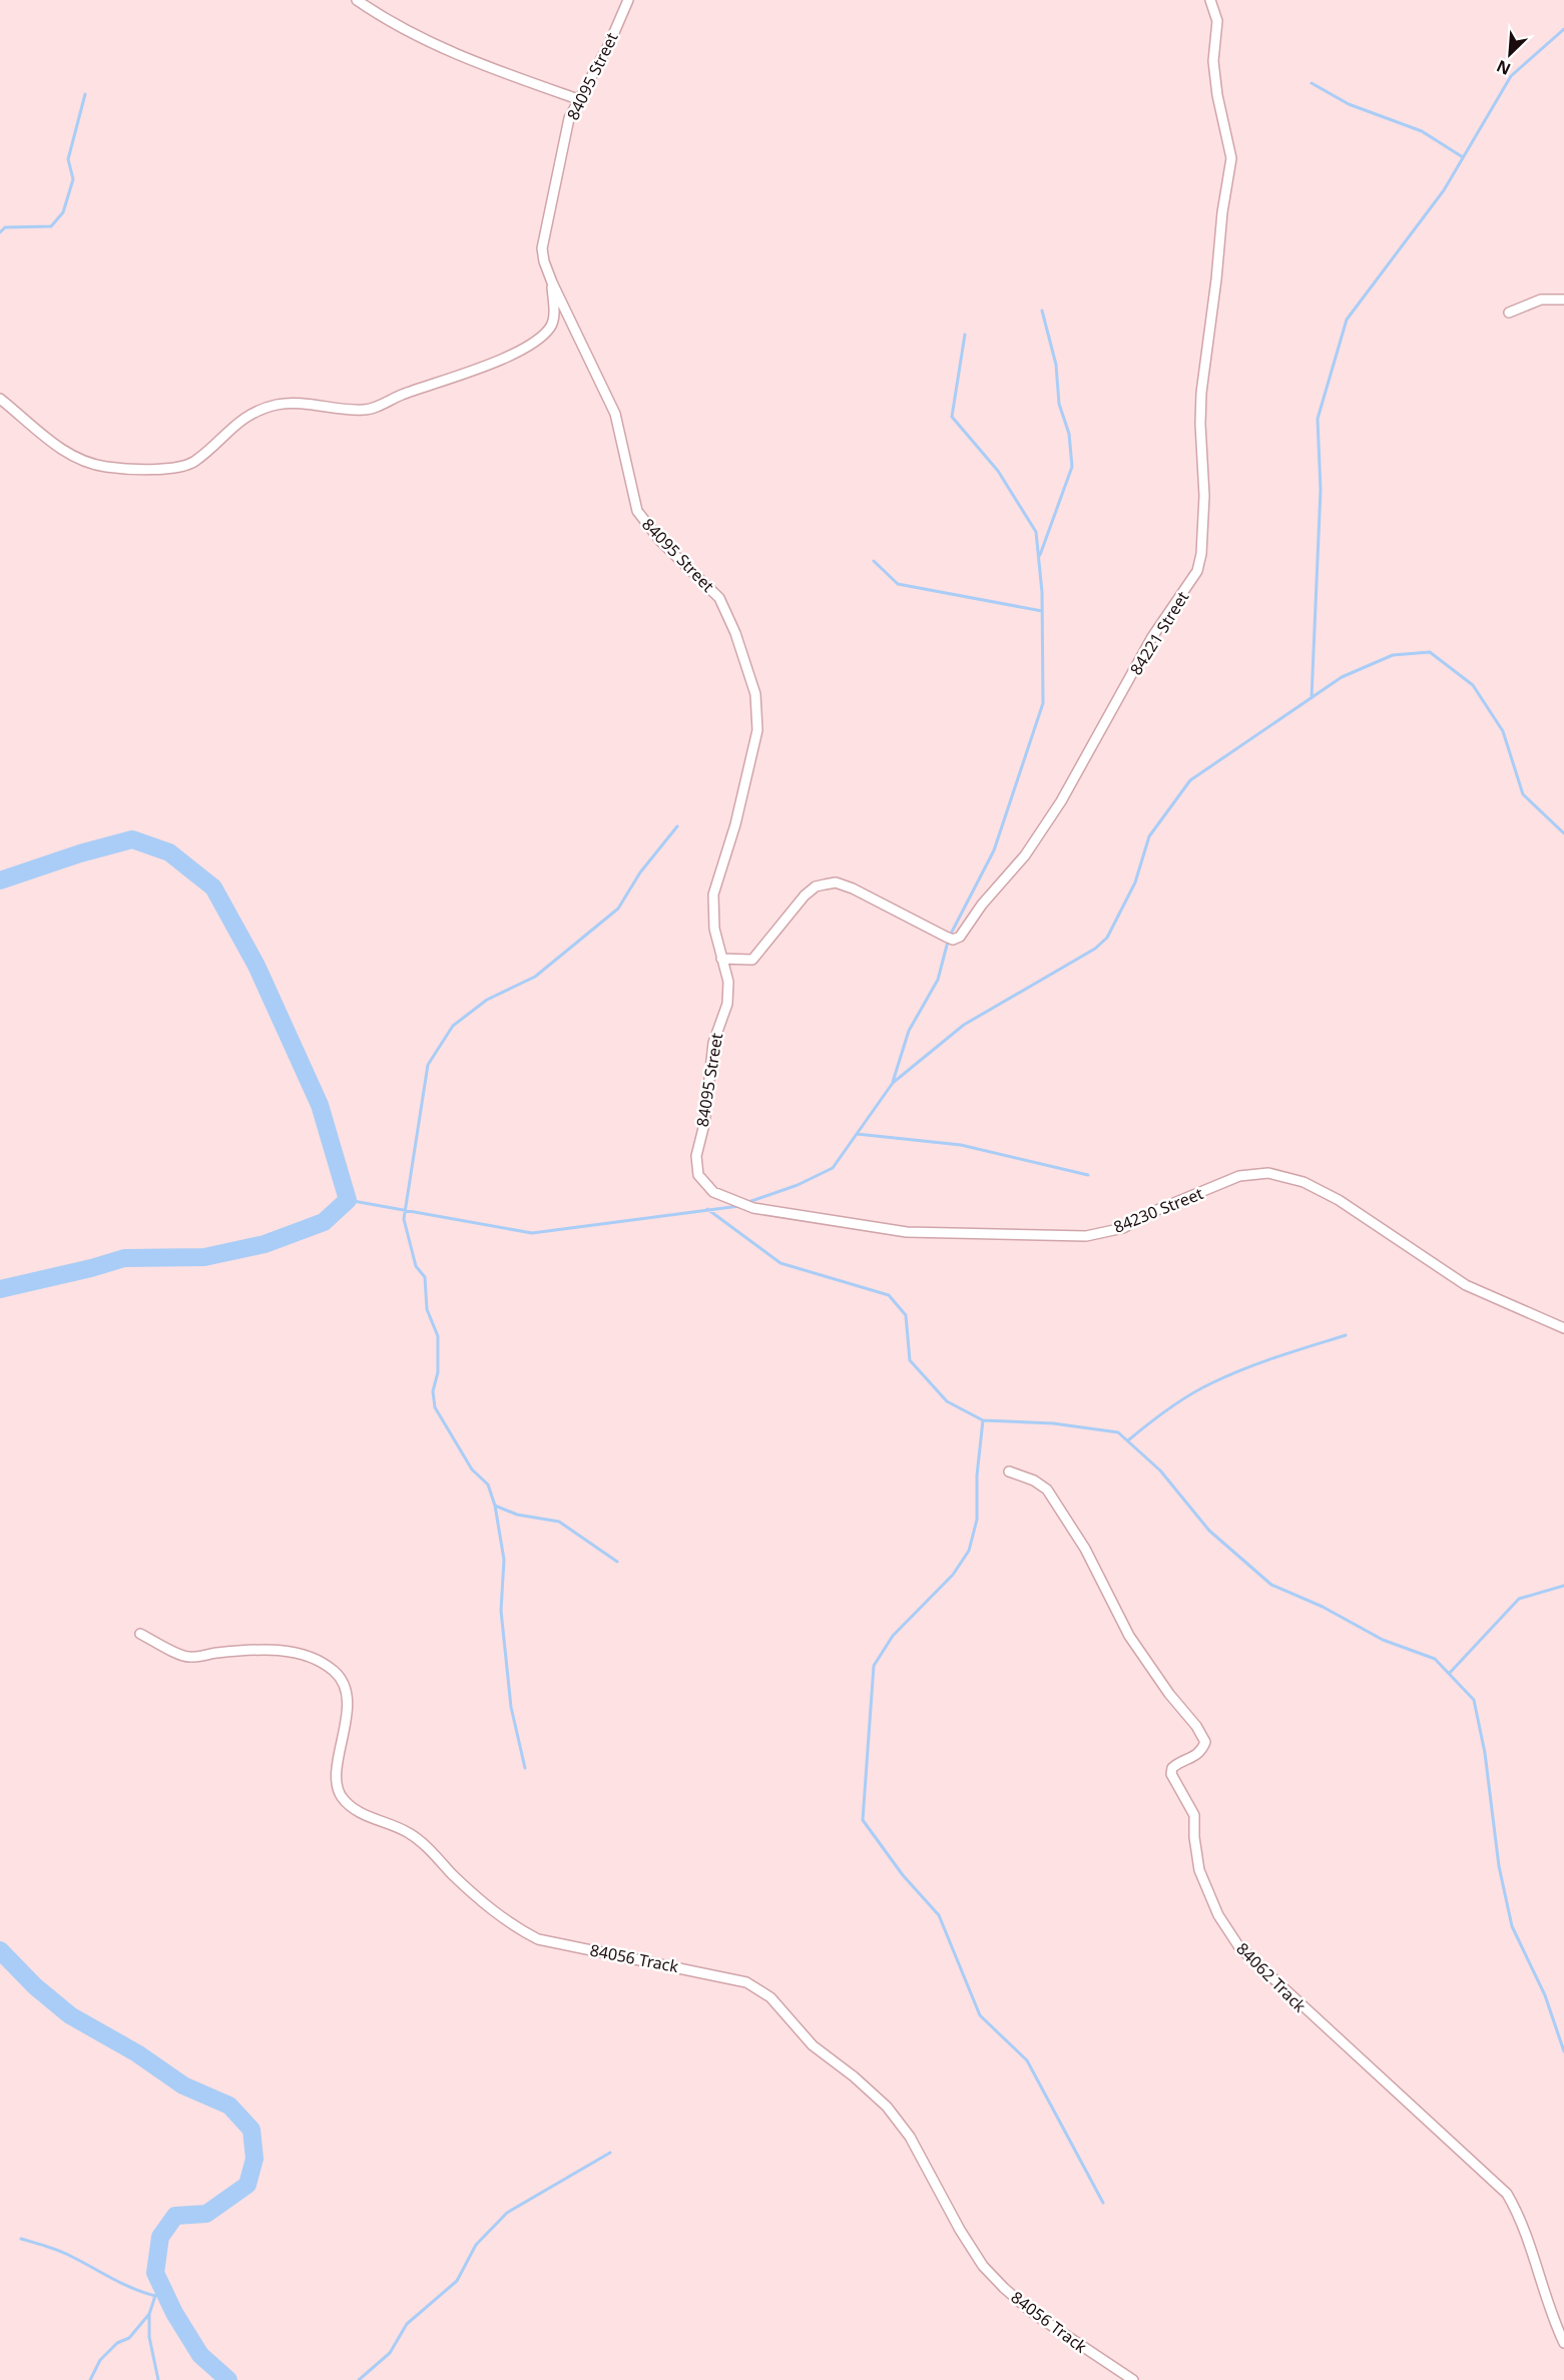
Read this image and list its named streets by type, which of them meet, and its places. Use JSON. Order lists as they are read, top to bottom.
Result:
{
  "streets": {
    "street": [
      "84095 Street",
      "84221 Street",
      "84230 Street",
      "84056 Track",
      "84062 Track"
    ]
  },
  "crossings": [
    ["84095 Street", "84221 Street"],
    ["84095 Street", "84230 Street"]
  ],
  "north": "bottom left"
}
